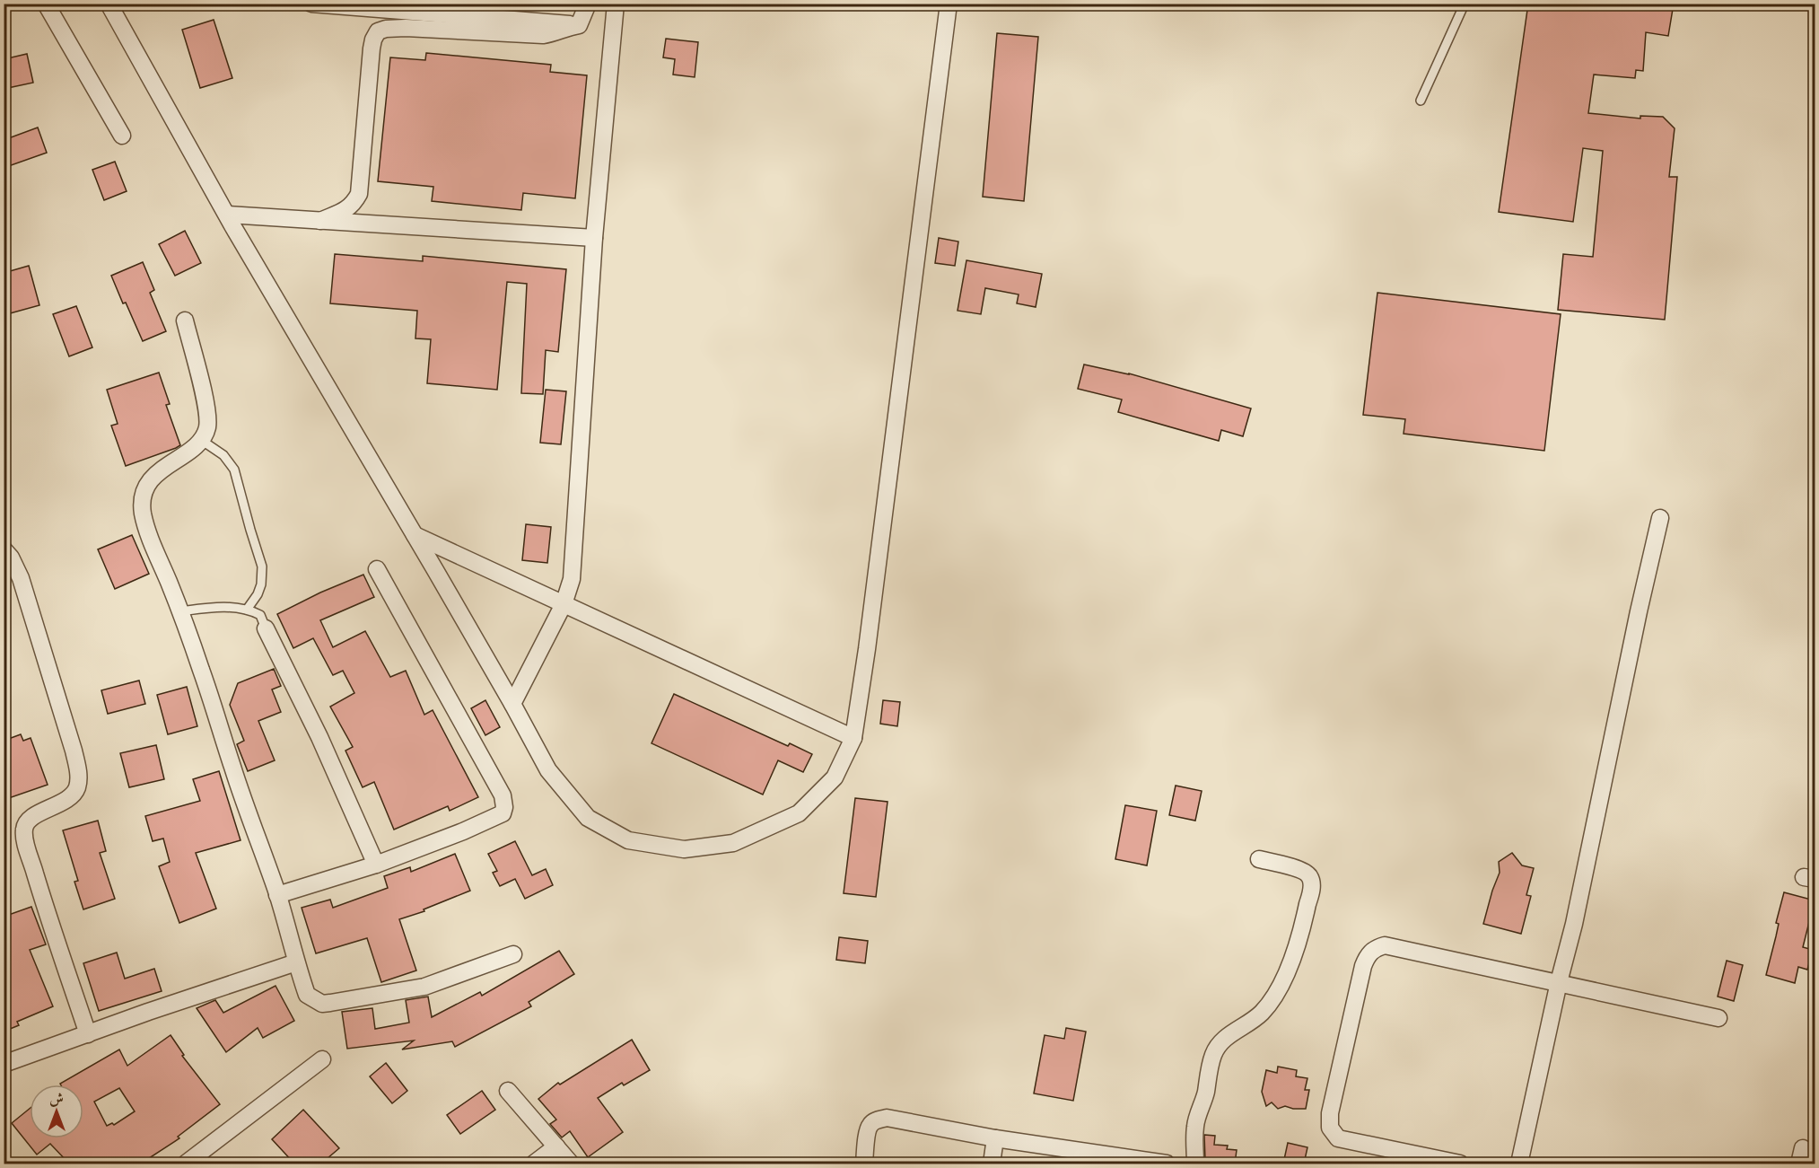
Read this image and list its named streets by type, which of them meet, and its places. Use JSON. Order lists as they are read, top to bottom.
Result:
{
  "north": "top"
}
